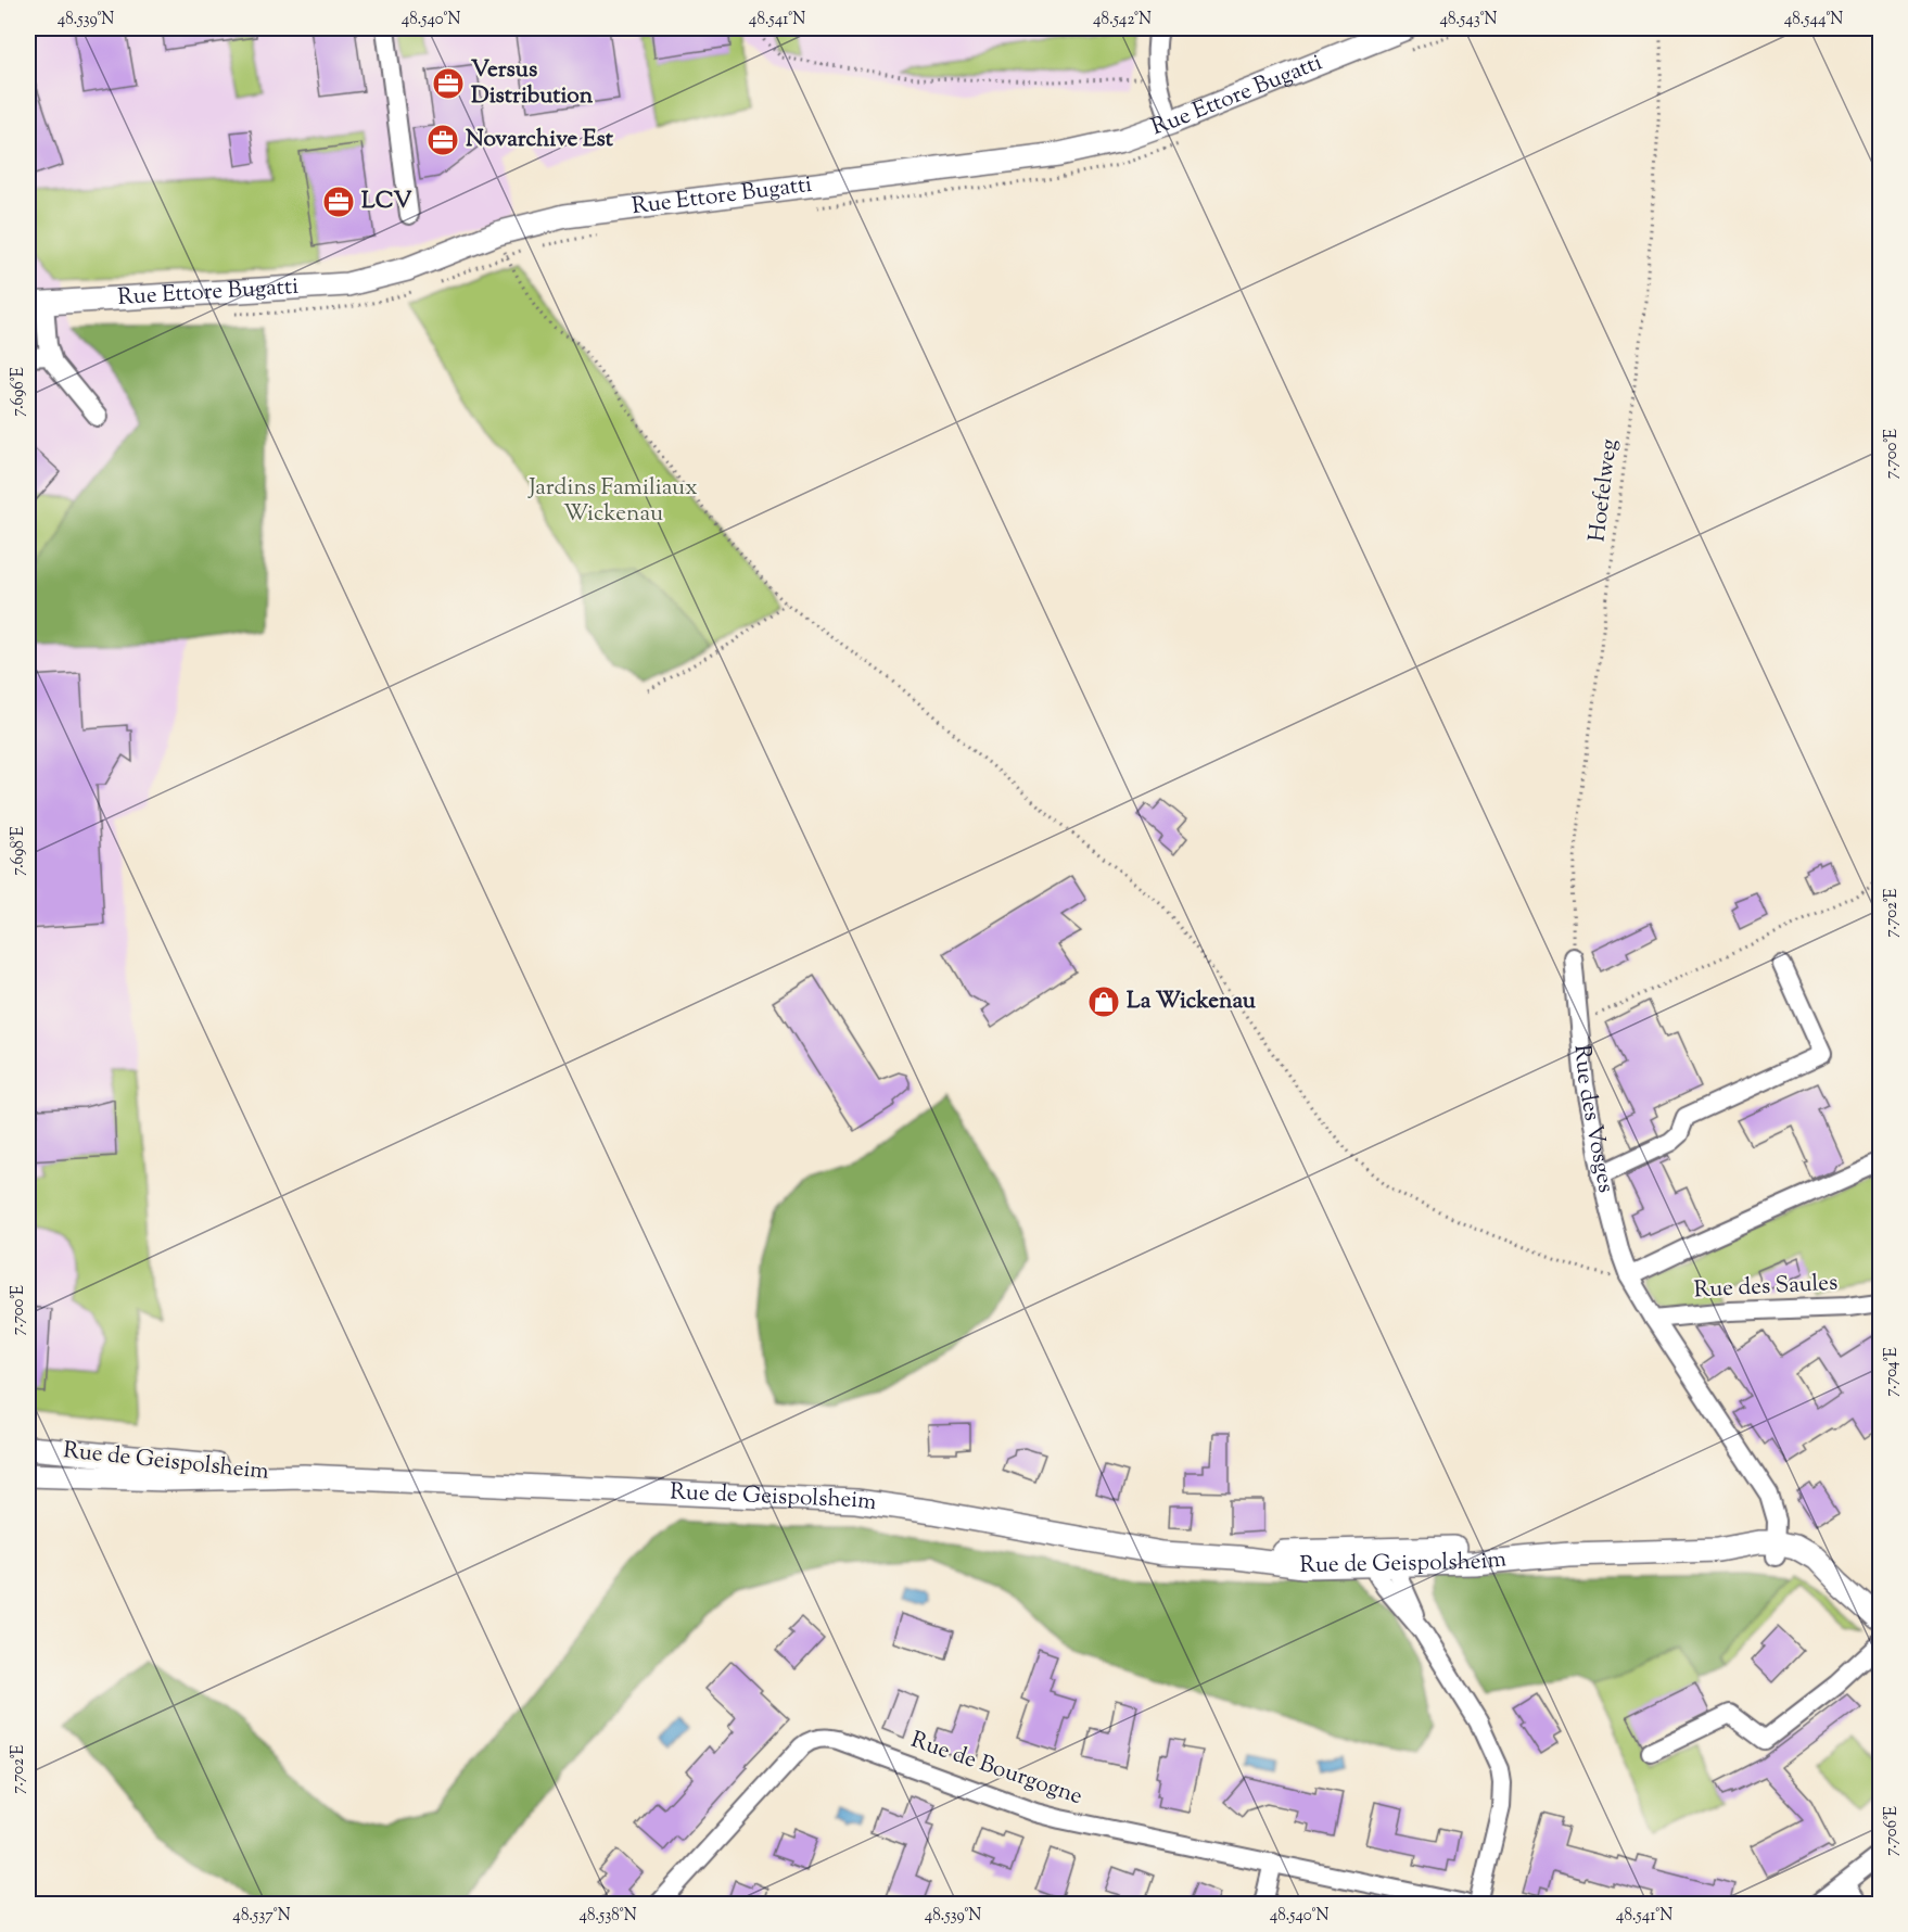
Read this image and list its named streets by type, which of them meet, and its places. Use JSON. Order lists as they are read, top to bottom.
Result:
{
  "streets": {
    "main road": ["Rue Ettore Bugatti", "Rue de Geispolsheim"],
    "street": ["Rue des Vosges", "Rue des Saules", "Rue de Bourgogne"],
    "path": ["Hoefelweg"]
  },
  "crossings": [
    ["Hoefelweg", "Rue des Vosges"],
    ["Rue des Vosges", "Rue des Saules"],
    ["Rue des Vosges", "Rue de Geispolsheim"]
  ],
  "parks": ["Jardins Familiaux Wickenau"],
  "places": {
    "office": ["Versus Distribution", "Novarchive Est", "LCV"],
    "shop": ["La Wickenau"]
  },
  "coordinates": [
    "48.539°N",
    "48.540°N",
    "48.541°N",
    "48.542°N",
    "48.543°N",
    "48.544°N",
    "7.696°E",
    "7.700°E",
    "7.698°E",
    "7.702°E",
    "7.704°E",
    "7.706°E",
    "48.537°N",
    "48.538°N"
  ]
}
